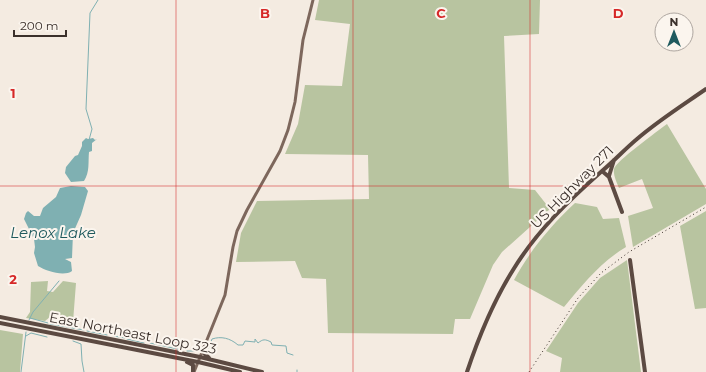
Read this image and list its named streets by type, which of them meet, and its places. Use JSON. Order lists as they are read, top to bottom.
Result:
{
  "streets": {
    "highway": ["US Highway 271", "East Northeast Loop 323"]
  },
  "water": ["Lenox Lake"],
  "scale_bar": "200 m",
  "north": "top",
  "grid": {
    "columns": ["B", "C", "D"],
    "rows": ["1", "2"]
  }
}
